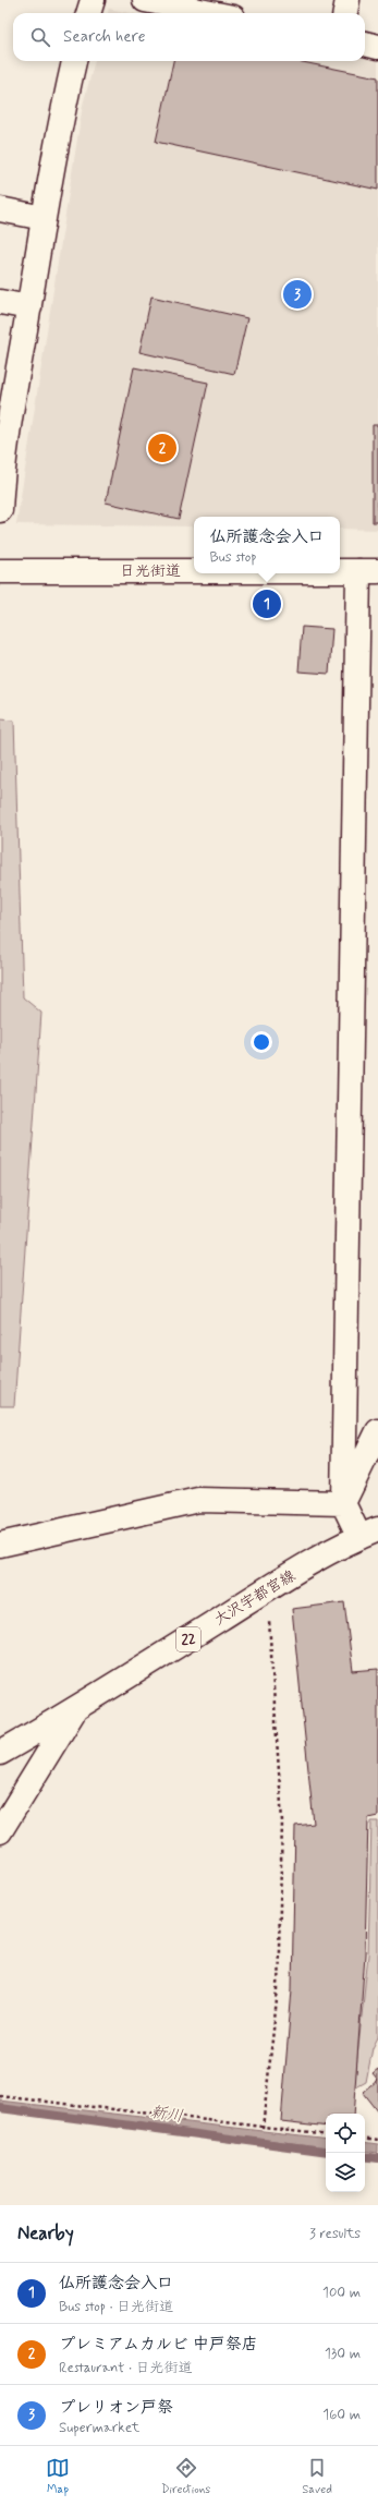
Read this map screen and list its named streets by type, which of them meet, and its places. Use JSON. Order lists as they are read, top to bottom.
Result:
{
  "streets": {
    "main road": ["日光街道", "大沢宇都宮線", "22"]
  },
  "water": ["新川"],
  "page": {
    "search": "Search here",
    "pins": ["3", "2", "1"],
    "popup": ["仏所護念会入口", "Bus stop"],
    "heading": ["Nearby", "3 results"],
    "list": [
      {
        "mark": "1",
        "name": "仏所護念会入口",
        "note": "Bus stop · 日光街道",
        "value": "100 m"
      },
      {
        "mark": "2",
        "name": "プレミアムカルビ 中戸祭店",
        "note": "Restaurant · 日光街道",
        "value": "130 m"
      },
      {
        "mark": "3",
        "name": "プレリオン戸祭",
        "note": "Supermarket",
        "value": "160 m"
      }
    ],
    "nav": ["Map", "Directions", "Saved"]
  }
}
